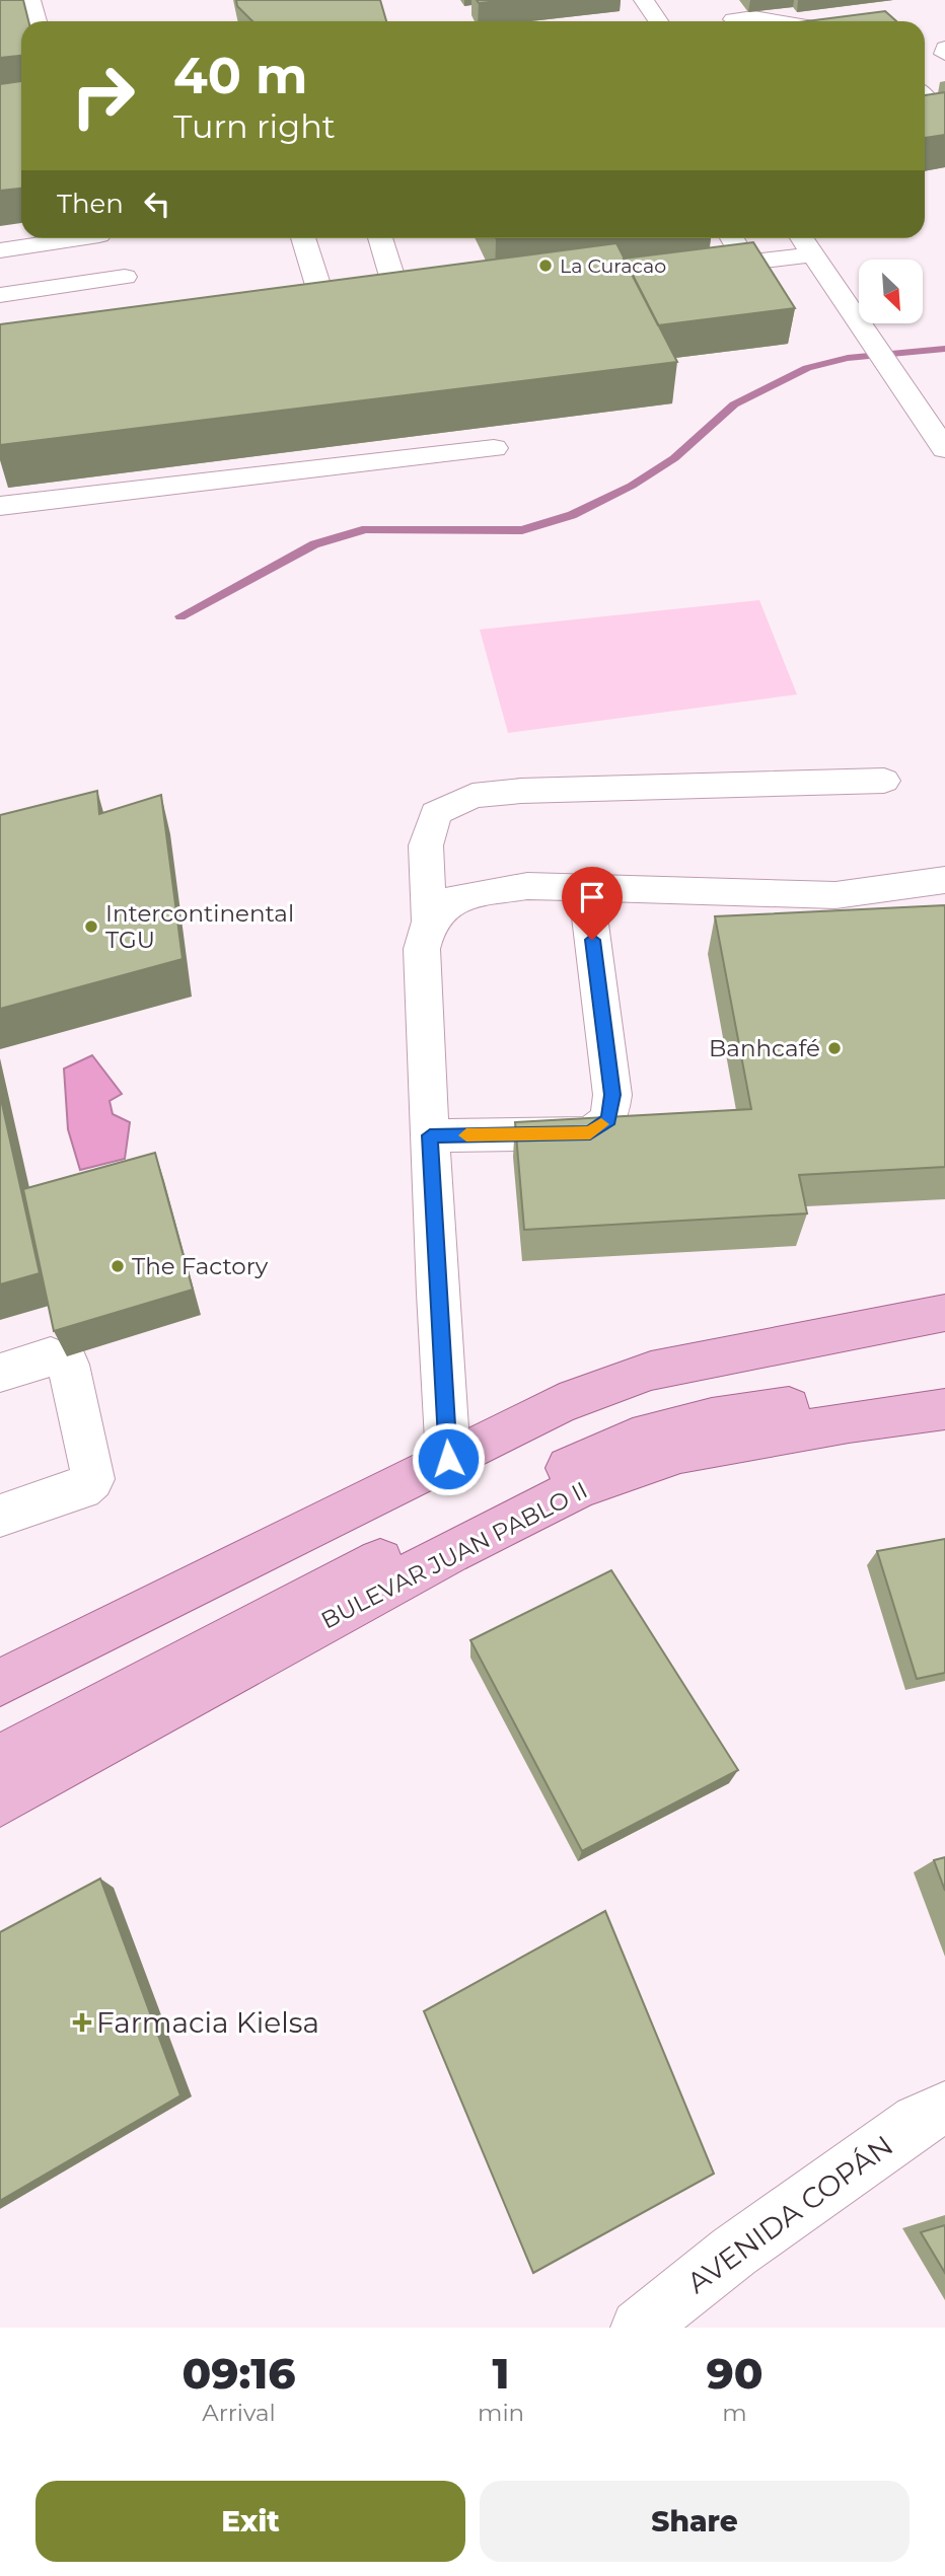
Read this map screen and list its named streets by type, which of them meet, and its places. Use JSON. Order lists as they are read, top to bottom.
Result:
{
  "streets": {
    "main road": ["BULEVAR JUAN PABLO II"],
    "street": ["AVENIDA COPÁN"]
  },
  "places": {
    "other": [
      "La Curacao",
      "Intercontinental TGU",
      "Banhcafé",
      "The Factory"
    ],
    "health": ["Farmacia Kielsa"]
  },
  "north": "bottom right",
  "page": {
    "turn": ["40 m", "Turn right"],
    "then": "Then",
    "eta": [
      "09:16",
      "Arrival",
      "1",
      "min",
      "90",
      "m"
    ],
    "buttons": ["Exit", "Share"]
  }
}
